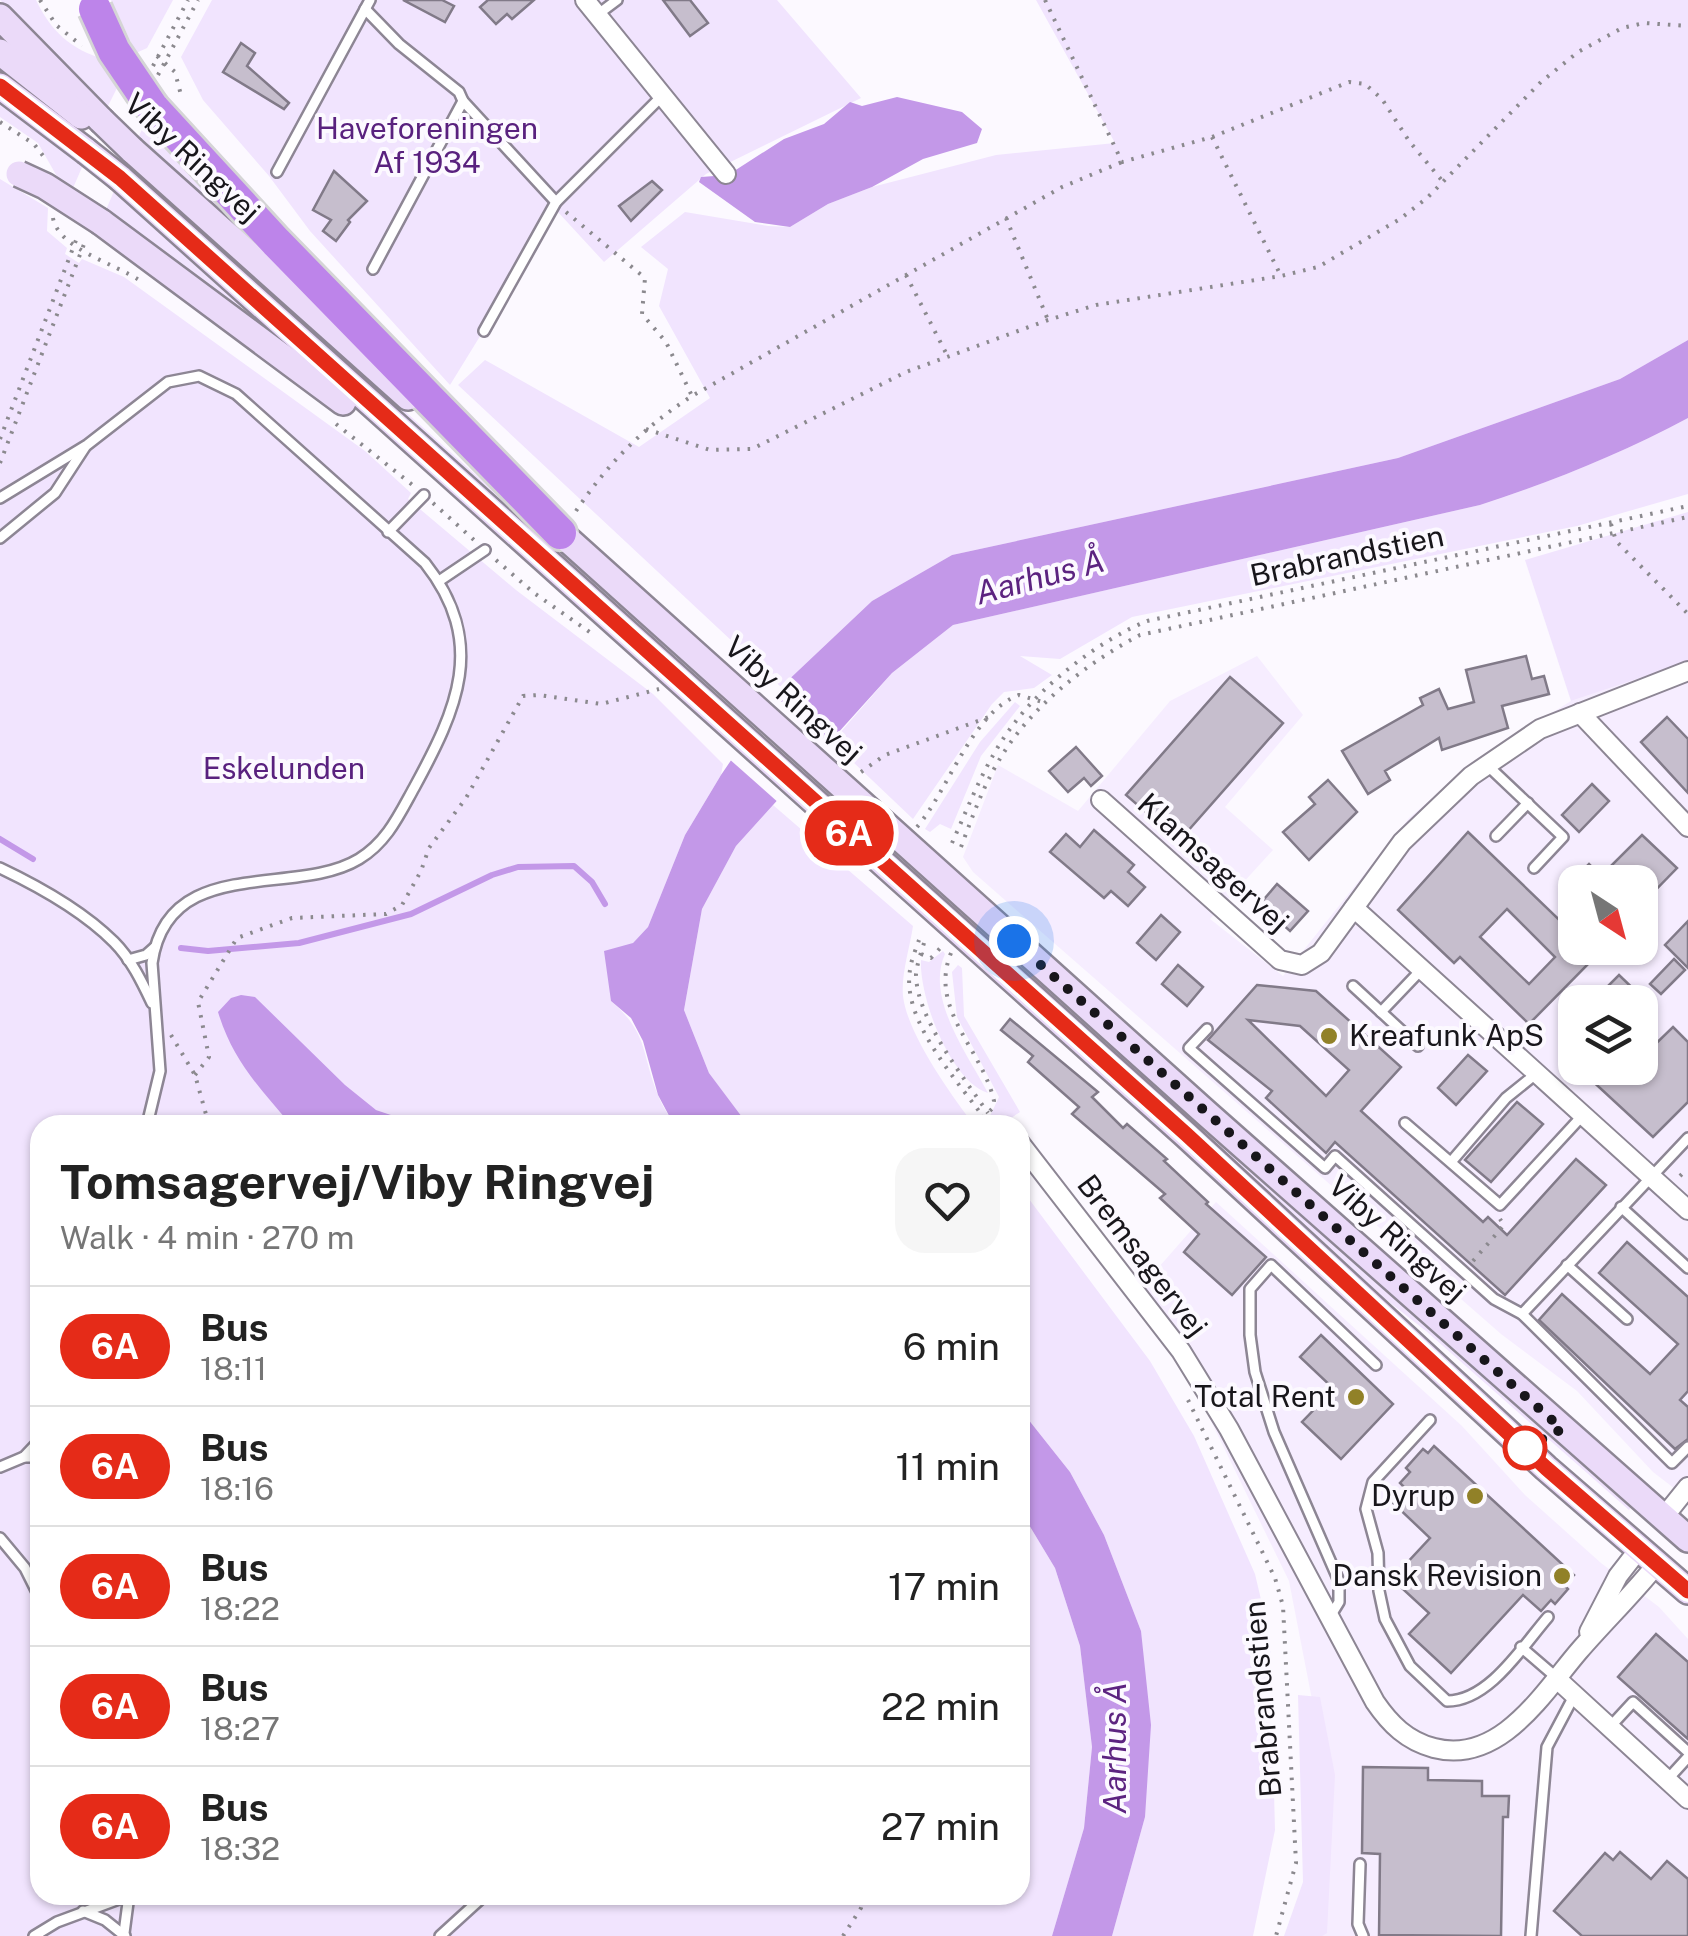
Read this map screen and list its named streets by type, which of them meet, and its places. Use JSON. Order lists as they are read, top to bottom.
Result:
{
  "streets": {
    "main road": ["Viby Ringvej"],
    "street": ["Klamsagervej", "Bremsagervej"],
    "path": ["Brabrandstien"]
  },
  "crossings": [
    ["Viby Ringvej", "Brabrandstien"],
    ["Viby Ringvej", "Bremsagervej"]
  ],
  "water": ["Aarhus Å"],
  "parks": ["Haveforeningen Af 1934", "Eskelunden"],
  "places": [
    "Kreafunk ApS",
    "Total Rent",
    "Dyrup",
    "Dansk Revision"
  ],
  "lines": ["bus line 6A"],
  "north": "bottom right",
  "page": {
    "on_map": "6A",
    "heading": ["Tomsagervej/Viby Ringvej", "Walk · 4 min · 270 m"],
    "list": [
      {
        "mark": "6A",
        "name": "Bus",
        "note": "18:11",
        "value": "6 min"
      },
      {
        "mark": "6A",
        "name": "Bus",
        "note": "18:16",
        "value": "11 min"
      },
      {
        "mark": "6A",
        "name": "Bus",
        "note": "18:22",
        "value": "17 min"
      },
      {
        "mark": "6A",
        "name": "Bus",
        "note": "18:27",
        "value": "22 min"
      },
      {
        "mark": "6A",
        "name": "Bus",
        "note": "18:32",
        "value": "27 min"
      }
    ]
  }
}
